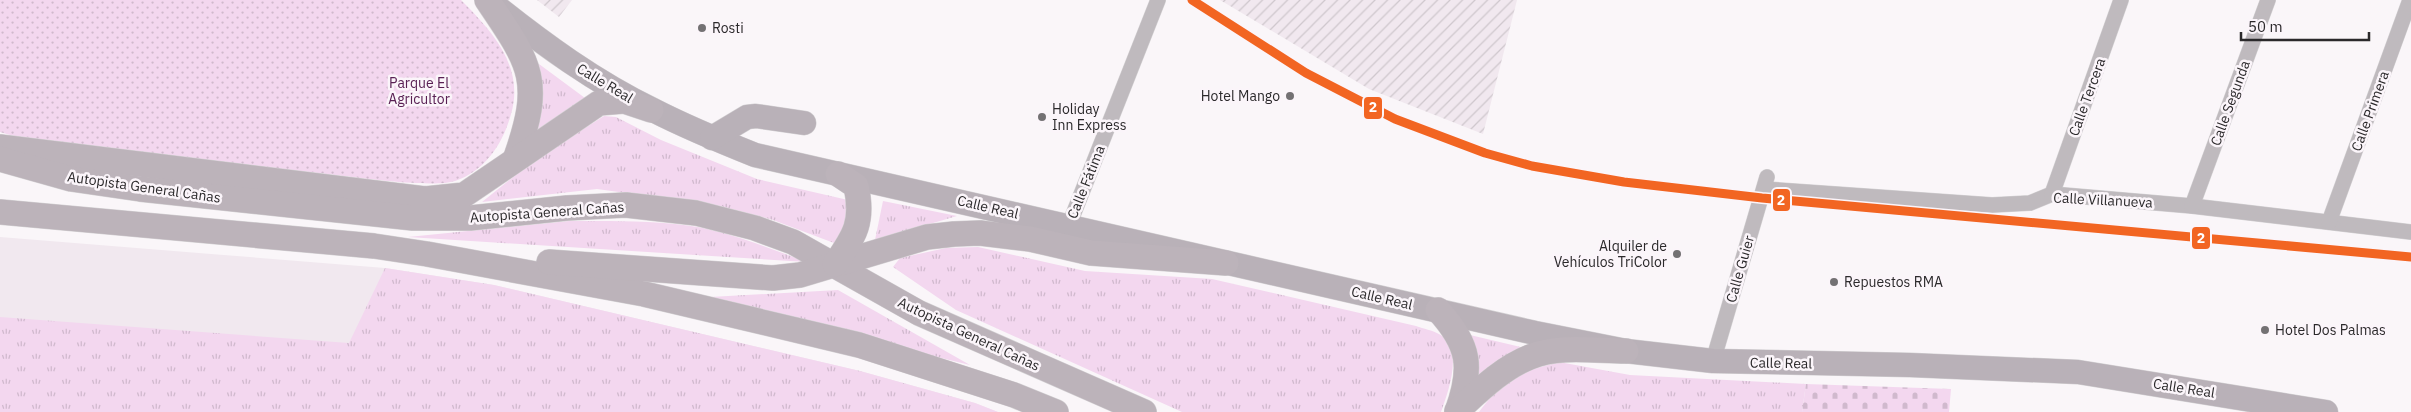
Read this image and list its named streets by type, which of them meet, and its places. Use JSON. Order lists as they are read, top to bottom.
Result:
{
  "streets": {
    "highway": ["Autopista General Cañas"],
    "main road": ["Calle Real"],
    "street": [
      "Calle Tercera",
      "Calle Segunda",
      "Calle Primera",
      "Calle Fátima",
      "Calle Villanueva",
      "Calle Guier"
    ]
  },
  "crossings": [
    ["Calle Real", "Calle Fátima"],
    ["Calle Real", "Calle Guier"],
    ["Calle Tercera", "Calle Villanueva"],
    ["Calle Segunda", "Calle Villanueva"],
    ["Calle Primera", "Calle Villanueva"],
    ["Calle Villanueva", "Calle Guier"]
  ],
  "parks": ["Parque El Agricultor"],
  "places": [
    "Rosti",
    "Hotel Mango",
    "Holiday Inn Express",
    "Alquiler de Vehículos TriColor",
    "Repuestos RMA",
    "Hotel Dos Palmas"
  ],
  "lines": ["transit line 2"],
  "scale_bar": "50 m"
}
